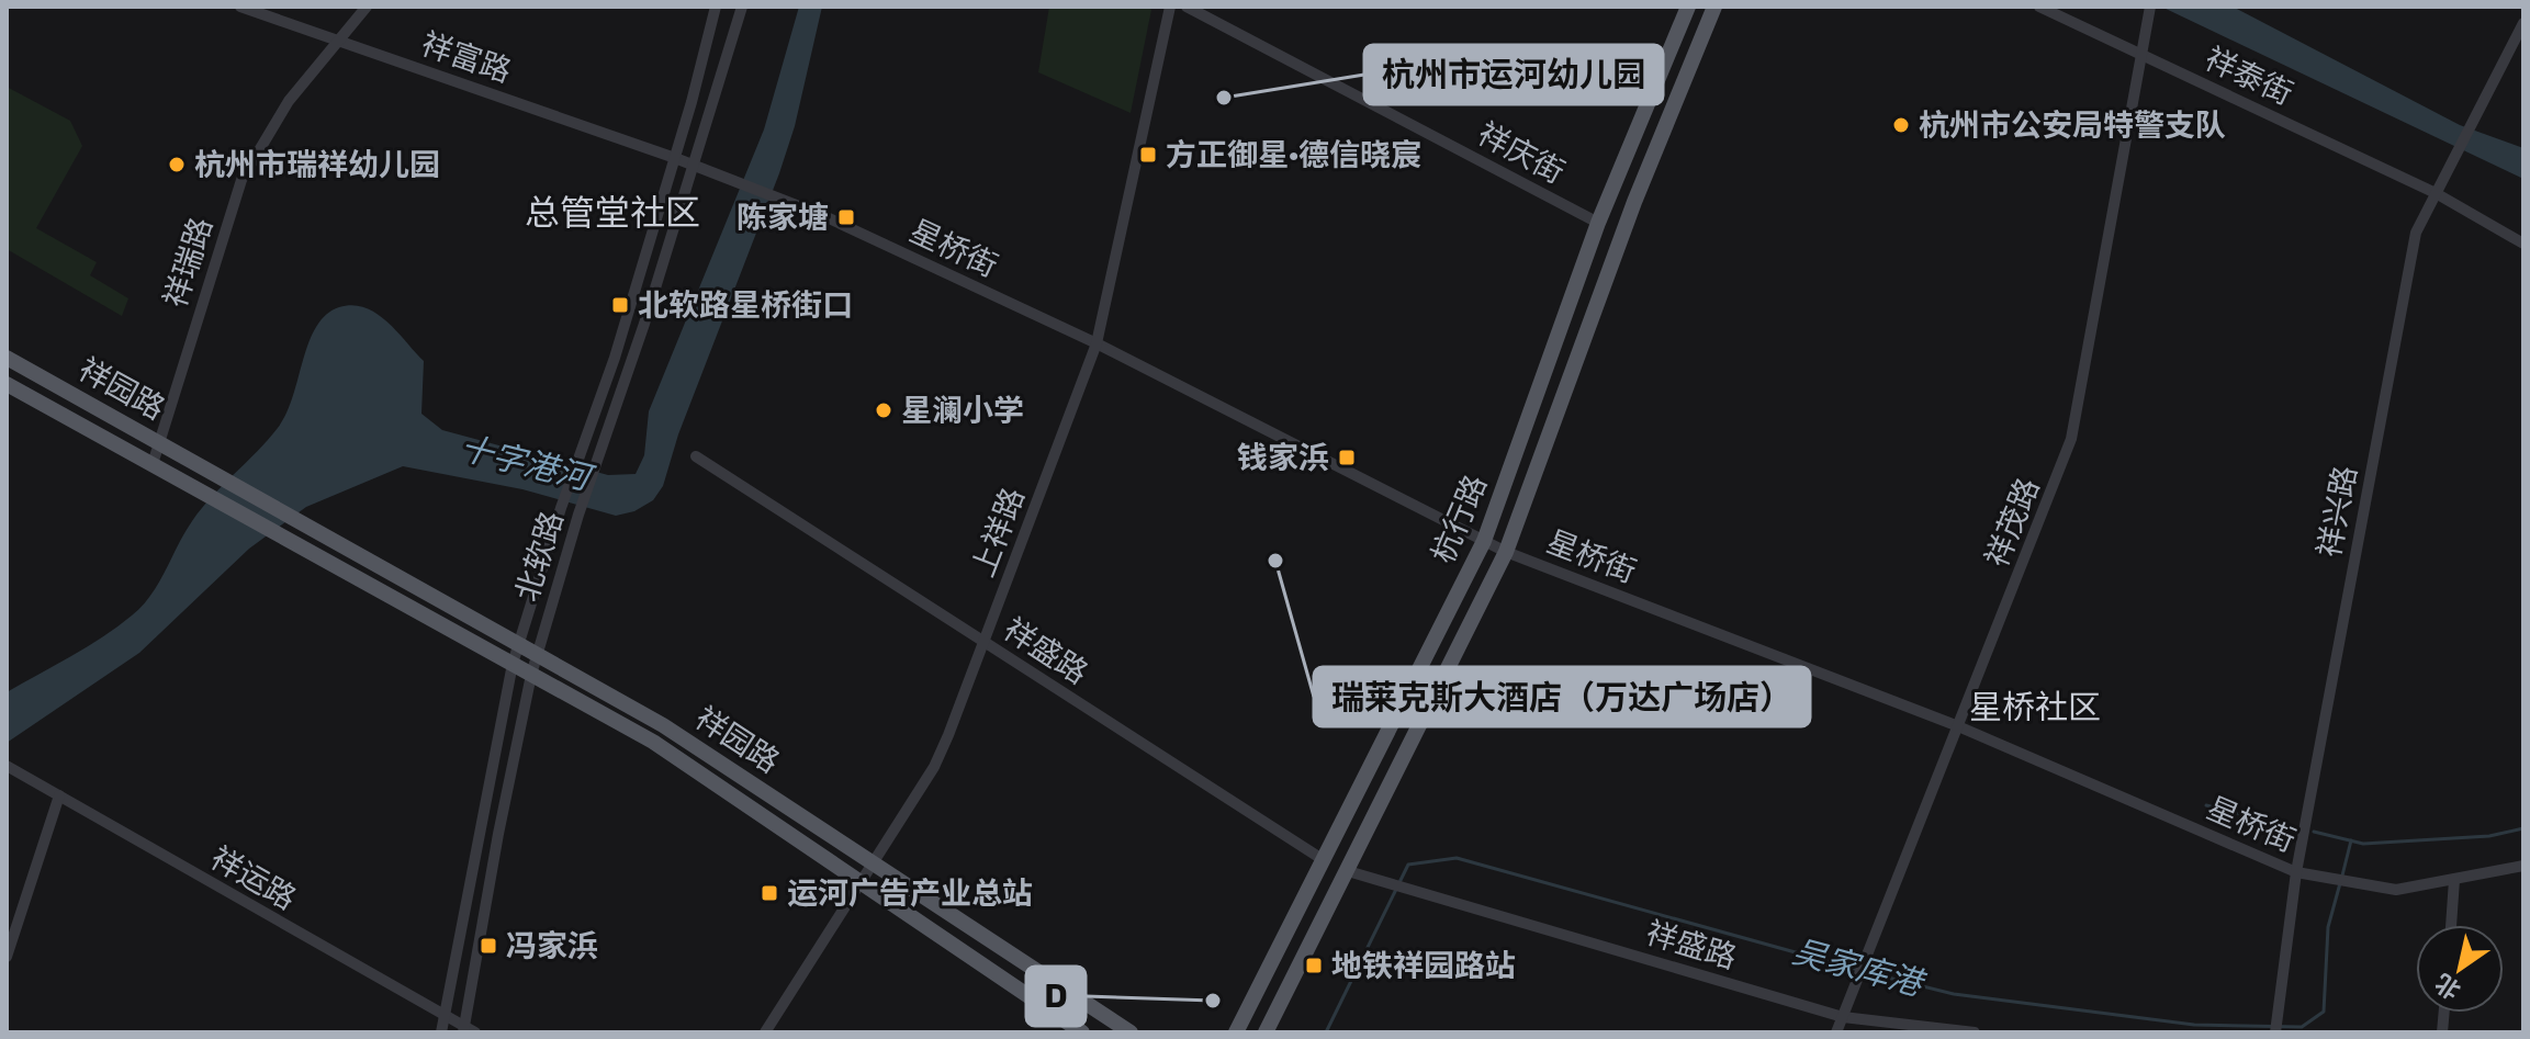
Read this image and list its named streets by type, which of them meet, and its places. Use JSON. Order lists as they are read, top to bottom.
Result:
{
  "streets": {
    "main road": ["祥园路", "杭行路"],
    "street": [
      "祥富路",
      "祥泰街",
      "祥庆街",
      "星桥街",
      "祥瑞路",
      "祥兴路",
      "祥茂路",
      "上祥路",
      "北软路",
      "祥盛路",
      "祥运路"
    ]
  },
  "crossings": [
    ["祥富路", "星桥街"],
    ["祥富路", "祥瑞路"],
    ["祥富路", "北软路"],
    ["祥泰街", "祥兴路"],
    ["祥泰街", "祥茂路"],
    ["祥庆街", "杭行路"],
    ["星桥街", "祥兴路"],
    ["星桥街", "杭行路"],
    ["星桥街", "祥茂路"],
    ["星桥街", "上祥路"],
    ["星桥街", "北软路"],
    ["祥瑞路", "祥园路"],
    ["祥园路", "上祥路"],
    ["祥园路", "北软路"],
    ["杭行路", "祥盛路"],
    ["祥茂路", "祥盛路"],
    ["上祥路", "祥盛路"],
    ["北软路", "祥运路"]
  ],
  "districts": ["总管堂社区", "星桥社区"],
  "water": ["十字港河", "吴家库港"],
  "places": {
    "other": [
      "杭州市运河幼儿园",
      "杭州市公安局特警支队",
      "杭州市瑞祥幼儿园",
      "星澜小学",
      "瑞莱克斯大酒店（万达广场店）",
      "D"
    ],
    "transit": [
      "方正御星·德信晓宸",
      "陈家塘",
      "北软路星桥街口",
      "钱家浜",
      "运河广告产业总站",
      "冯家浜",
      "地铁祥园路站"
    ]
  },
  "north": "bottom left"
}
